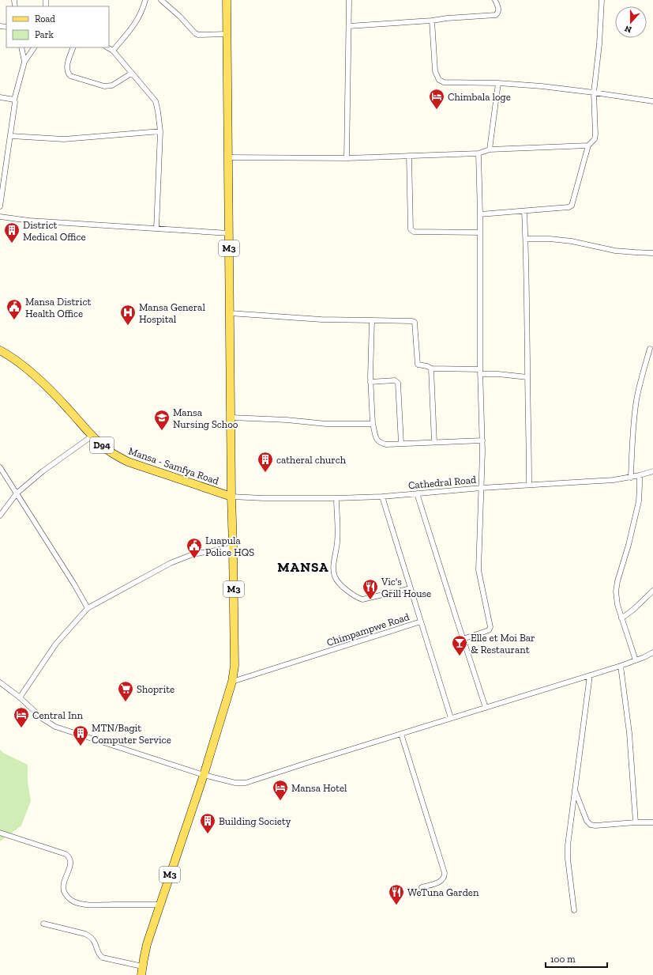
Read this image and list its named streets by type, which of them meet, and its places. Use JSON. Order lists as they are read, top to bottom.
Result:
{
  "streets": {
    "main road": ["M3", "D94", "Mansa - Samfya Road"],
    "street": ["Cathedral Road", "Chimpampwe Road"]
  },
  "crossings": [
    ["M3", "Mansa - Samfya Road"],
    ["M3", "Cathedral Road"],
    ["M3", "Chimpampwe Road"],
    ["Mansa - Samfya Road", "Cathedral Road"],
    ["Cathedral Road", "Chimpampwe Road"]
  ],
  "districts": ["MANSA"],
  "places": {
    "hotel": ["Chimbala loge", "Central Inn", "Mansa Hotel"],
    "building": [
      "District Medical Office",
      "catheral church",
      "MTN/Bagit Computer Service",
      "Building Society"
    ],
    "public building": ["Mansa District Health Office", "Luapula Police HQS"],
    "hospital": ["Mansa General Hospital"],
    "school or university": ["Mansa Nursing Schoo"],
    "restaurant": ["Vic's Grill House", "WeTuna Garden"],
    "bar": ["Elle et Moi Bar & Restaurant"],
    "supermarket": ["Shoprite"]
  },
  "legend": ["Road", "Park"],
  "scale_bar": "100 m",
  "north": "bottom"
}
